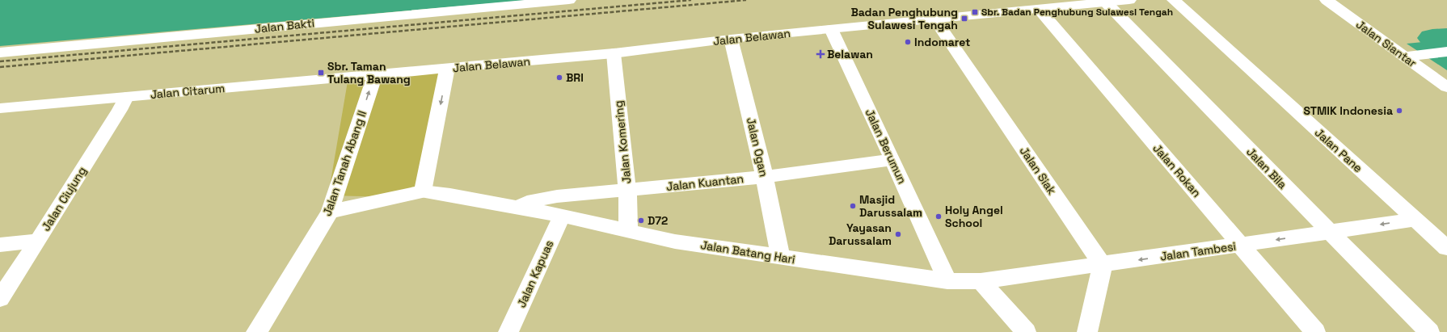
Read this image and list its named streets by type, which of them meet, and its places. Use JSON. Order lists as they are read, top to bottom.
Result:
{
  "streets": {
    "street": [
      "Jalan Bakti",
      "Jalan Belawan",
      "Jalan Siantar",
      "Jalan Citarum",
      "Jalan Komering",
      "Jalan Berumun",
      "Jalan Ogan",
      "Jalan Pane",
      "Jalan Tanah Abang II",
      "Jalan Bila",
      "Jalan Siak",
      "Jalan Rokan",
      "Jalan Kuantan",
      "Jalan Ciujung",
      "Jalan Tambesi",
      "Jalan Batang Hari",
      "Jalan Kapuas"
    ]
  },
  "crossings": [
    ["Jalan Belawan", "Jalan Citarum"],
    ["Jalan Belawan", "Jalan Komering"],
    ["Jalan Belawan", "Jalan Berumun"],
    ["Jalan Belawan", "Jalan Ogan"],
    ["Jalan Belawan", "Jalan Tanah Abang II"],
    ["Jalan Belawan", "Jalan Bila"],
    ["Jalan Belawan", "Jalan Siak"],
    ["Jalan Belawan", "Jalan Rokan"],
    ["Jalan Citarum", "Jalan Tanah Abang II"],
    ["Jalan Citarum", "Jalan Ciujung"],
    ["Jalan Komering", "Jalan Kuantan"],
    ["Jalan Komering", "Jalan Batang Hari"],
    ["Jalan Berumun", "Jalan Kuantan"],
    ["Jalan Berumun", "Jalan Batang Hari"],
    ["Jalan Ogan", "Jalan Kuantan"],
    ["Jalan Ogan", "Jalan Batang Hari"],
    ["Jalan Pane", "Jalan Tambesi"],
    ["Jalan Bila", "Jalan Tambesi"],
    ["Jalan Siak", "Jalan Tambesi"],
    ["Jalan Rokan", "Jalan Tambesi"],
    ["Jalan Kuantan", "Jalan Batang Hari"],
    ["Jalan Tambesi", "Jalan Batang Hari"],
    ["Jalan Batang Hari", "Jalan Kapuas"]
  ],
  "one_way": ["Jalan Tambesi"],
  "places": {
    "transit": ["Sbr. Badan Penghubung Sulawesi Tengah", "Badan Penghubung Sulawesi Tengah", "Sbr. Taman Tulang Bawang"],
    "other": [
      "Indomaret",
      "BRI",
      "STMIK Indonesia",
      "Masjid Darussalam",
      "Holy Angel School",
      "D72",
      "Yayasan Darussalam"
    ],
    "health": ["Belawan"]
  }
}
